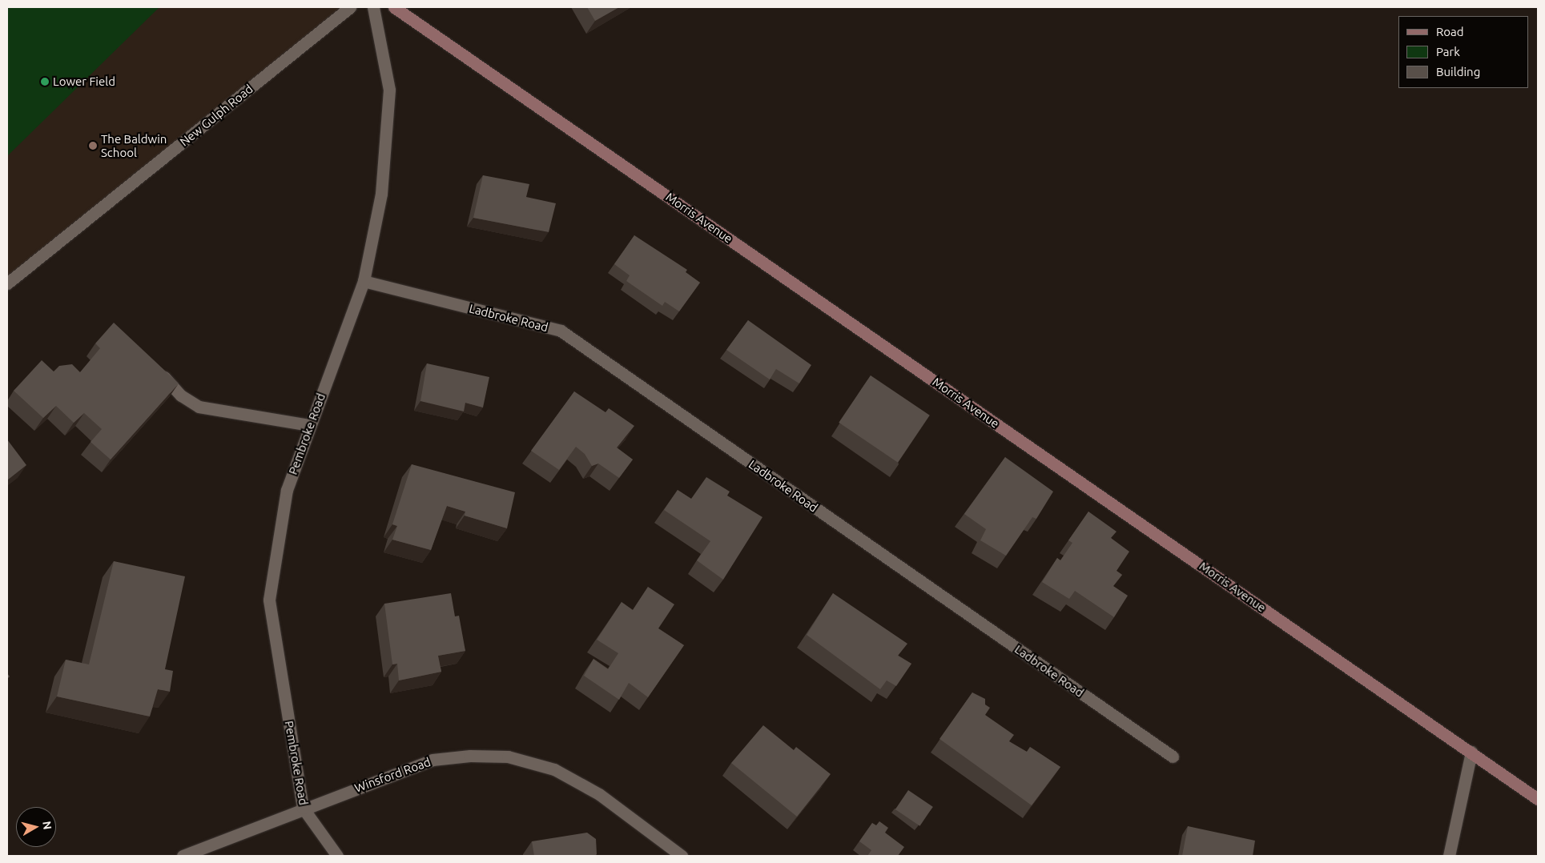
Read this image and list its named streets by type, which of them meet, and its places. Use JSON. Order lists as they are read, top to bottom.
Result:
{
  "streets": {
    "street": [
      "New Gulph Road",
      "Morris Avenue",
      "Ladbroke Road",
      "Pembroke Road",
      "Winsford Road"
    ]
  },
  "crossings": [
    ["Ladbroke Road", "Pembroke Road"],
    ["Pembroke Road", "Winsford Road"]
  ],
  "places": ["Lower Field", "The Baldwin School"],
  "legend": ["Road", "Park", "Building"],
  "north": "right"
}
